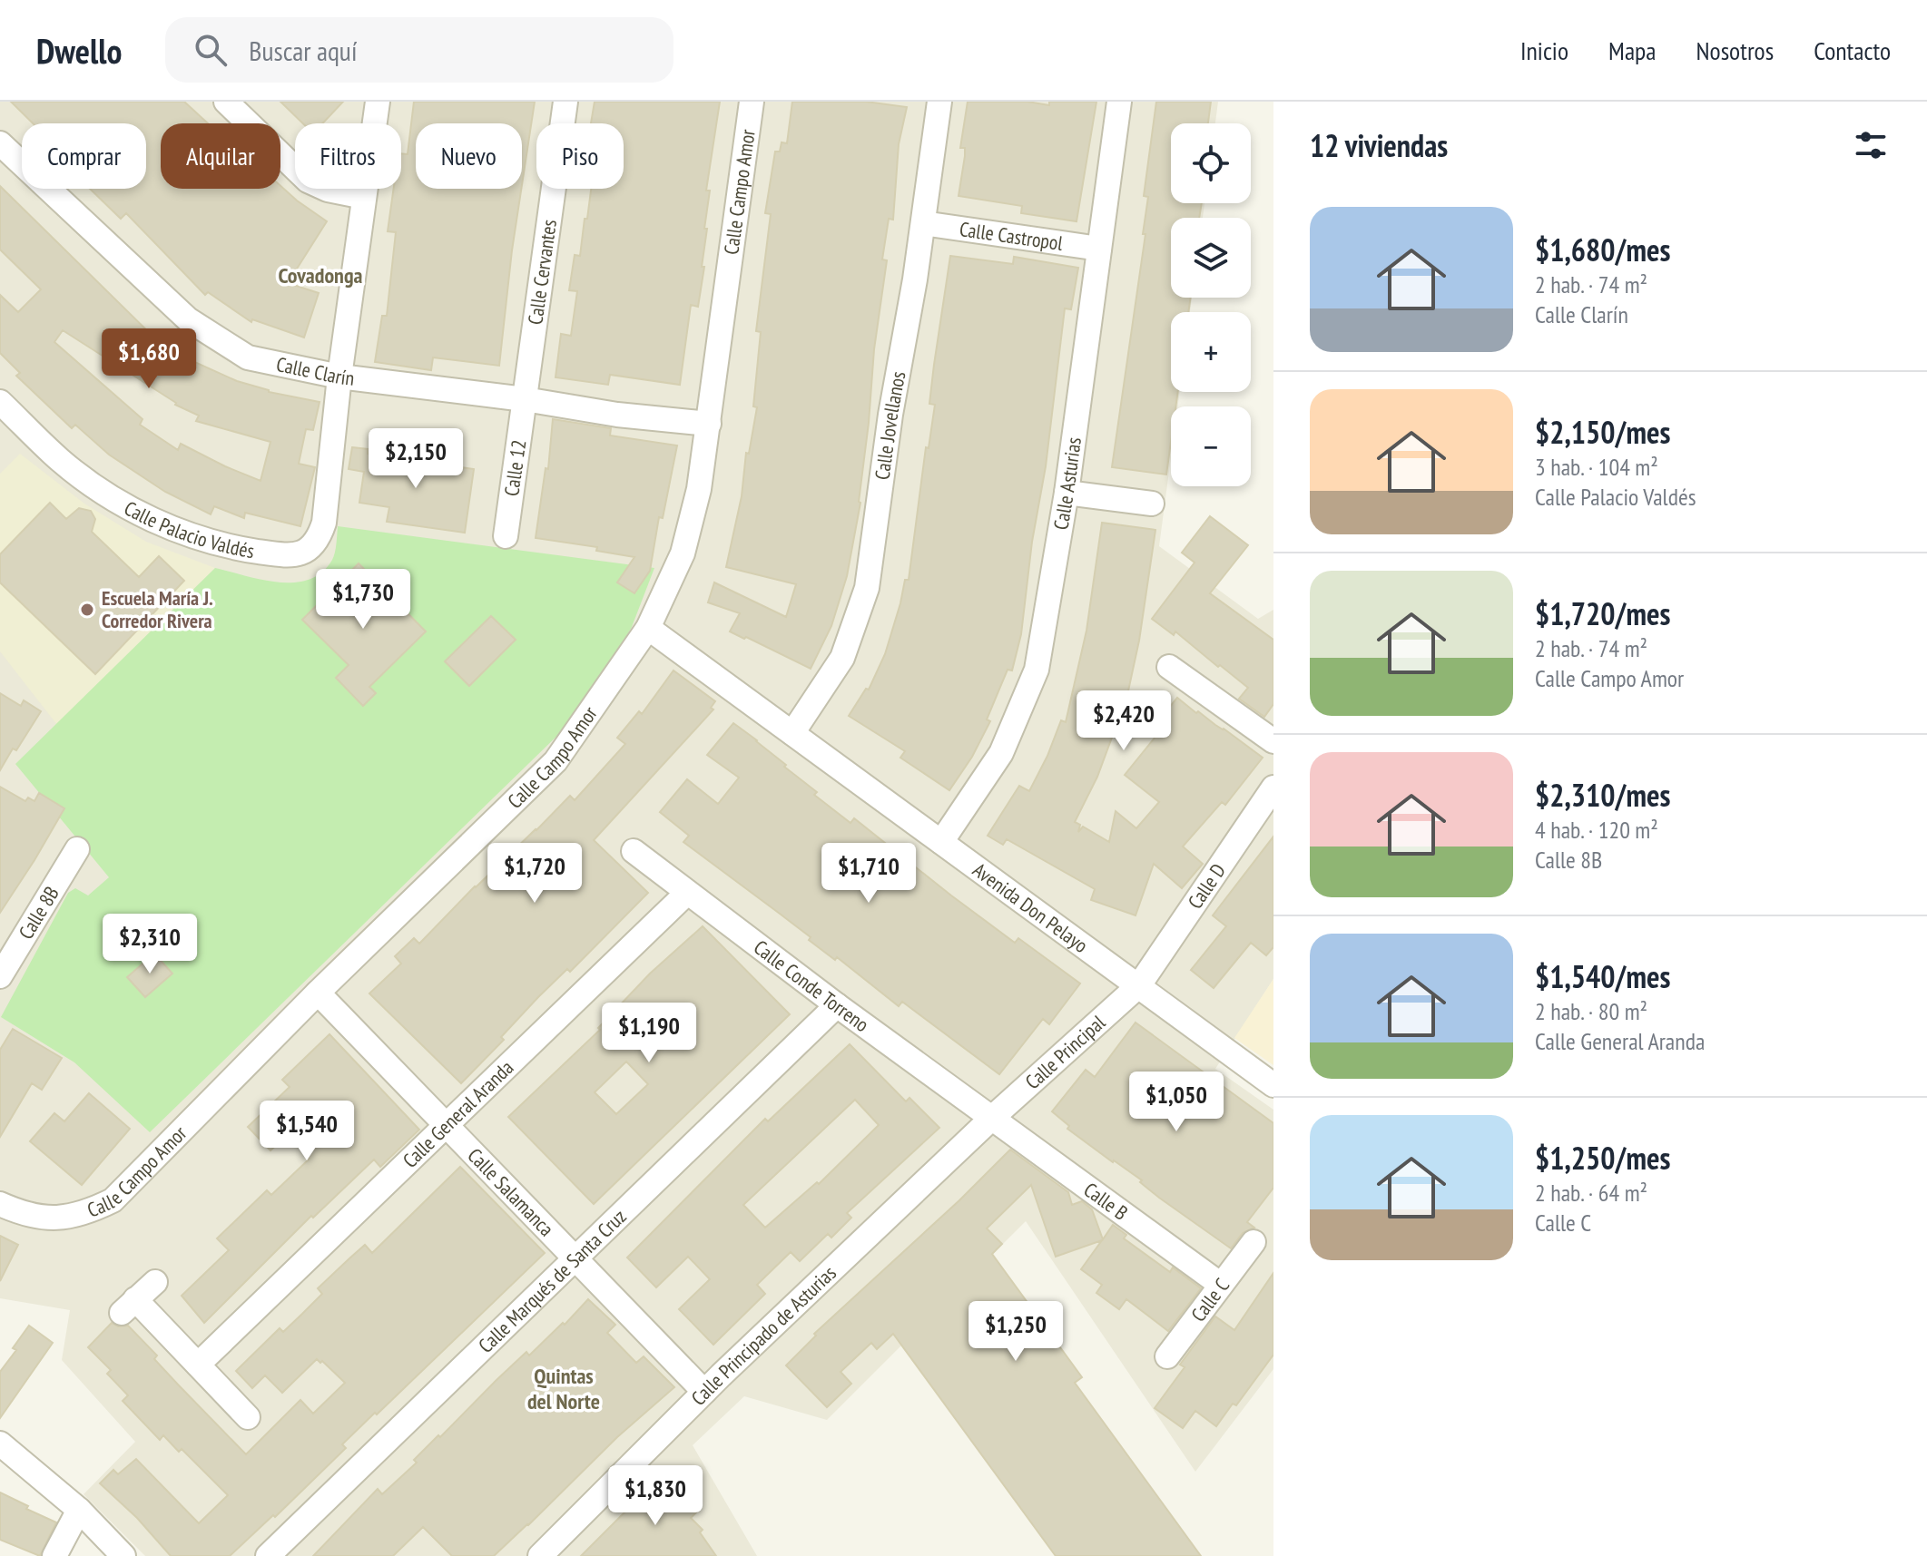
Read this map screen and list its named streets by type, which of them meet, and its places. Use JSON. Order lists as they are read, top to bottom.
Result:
{
  "streets": {
    "street": [
      "Calle Campo Amor",
      "Calle Castropol",
      "Calle Cervantes",
      "Calle Clarín",
      "Calle Jovellanos",
      "Calle 12",
      "Calle Asturias",
      "Calle Palacio Valdés",
      "Calle D",
      "Avenida Don Pelayo",
      "Calle 8B",
      "Calle Conde Torreno",
      "Calle Principal",
      "Calle General Aranda",
      "Calle Salamanca",
      "Calle B",
      "Calle Marqués de Santa Cruz",
      "Calle C",
      "Calle Principado de Asturias"
    ]
  },
  "crossings": [
    ["Calle Campo Amor", "Calle Clarín"],
    ["Calle Campo Amor", "Avenida Don Pelayo"],
    ["Calle Campo Amor", "Calle Salamanca"],
    ["Calle Castropol", "Calle Jovellanos"],
    ["Calle Castropol", "Calle Asturias"],
    ["Calle Cervantes", "Calle Clarín"],
    ["Calle Cervantes", "Calle 12"],
    ["Calle Clarín", "Calle 12"],
    ["Calle Clarín", "Calle Palacio Valdés"],
    ["Calle Jovellanos", "Avenida Don Pelayo"],
    ["Calle Asturias", "Avenida Don Pelayo"],
    ["Calle D", "Avenida Don Pelayo"],
    ["Calle D", "Calle Principal"],
    ["Avenida Don Pelayo", "Calle Principal"],
    ["Calle Conde Torreno", "Calle Principal"],
    ["Calle Conde Torreno", "Calle General Aranda"],
    ["Calle Conde Torreno", "Calle B"],
    ["Calle Conde Torreno", "Calle Marqués de Santa Cruz"],
    ["Calle Conde Torreno", "Calle Principado de Asturias"],
    ["Calle Principal", "Calle B"],
    ["Calle Principal", "Calle Principado de Asturias"],
    ["Calle General Aranda", "Calle Salamanca"],
    ["Calle Salamanca", "Calle Marqués de Santa Cruz"],
    ["Calle Salamanca", "Calle Principado de Asturias"],
    ["Calle B", "Calle C"],
    ["Calle B", "Calle Principado de Asturias"]
  ],
  "districts": ["Covadonga", "Quintas del Norte"],
  "places": ["Escuela María J. Corredor Rivera"],
  "page": {
    "header": "Dwello",
    "search": "Buscar aquí",
    "nav": [
      "Inicio",
      "Mapa",
      "Nosotros",
      "Contacto"
    ],
    "heading": "12 viviendas",
    "map_buttons": ["+", "−"],
    "chip": [
      "Comprar",
      "Alquilar",
      "Filtros",
      "Nuevo",
      "Piso"
    ],
    "list": [
      {
        "name": "$1,680/mes",
        "note": "2 hab. · 74 m² · Calle Clarín"
      },
      {
        "name": "$2,150/mes",
        "note": "3 hab. · 104 m² · Calle Palacio Valdés"
      },
      {
        "name": "$1,720/mes",
        "note": "2 hab. · 74 m² · Calle Campo Amor"
      },
      {
        "name": "$2,310/mes",
        "note": "4 hab. · 120 m² · Calle 8B"
      },
      {
        "name": "$1,540/mes",
        "note": "2 hab. · 80 m² · Calle General Aranda"
      },
      {
        "name": "$1,250/mes",
        "note": "2 hab. · 64 m² · Calle C"
      }
    ],
    "price": [
      "$1,680",
      "$2,150",
      "$1,730",
      "$2,420",
      "$1,720",
      "$1,710",
      "$2,310",
      "$1,190",
      "$1,050",
      "$1,540",
      "$1,250",
      "$1,830"
    ]
  }
}
